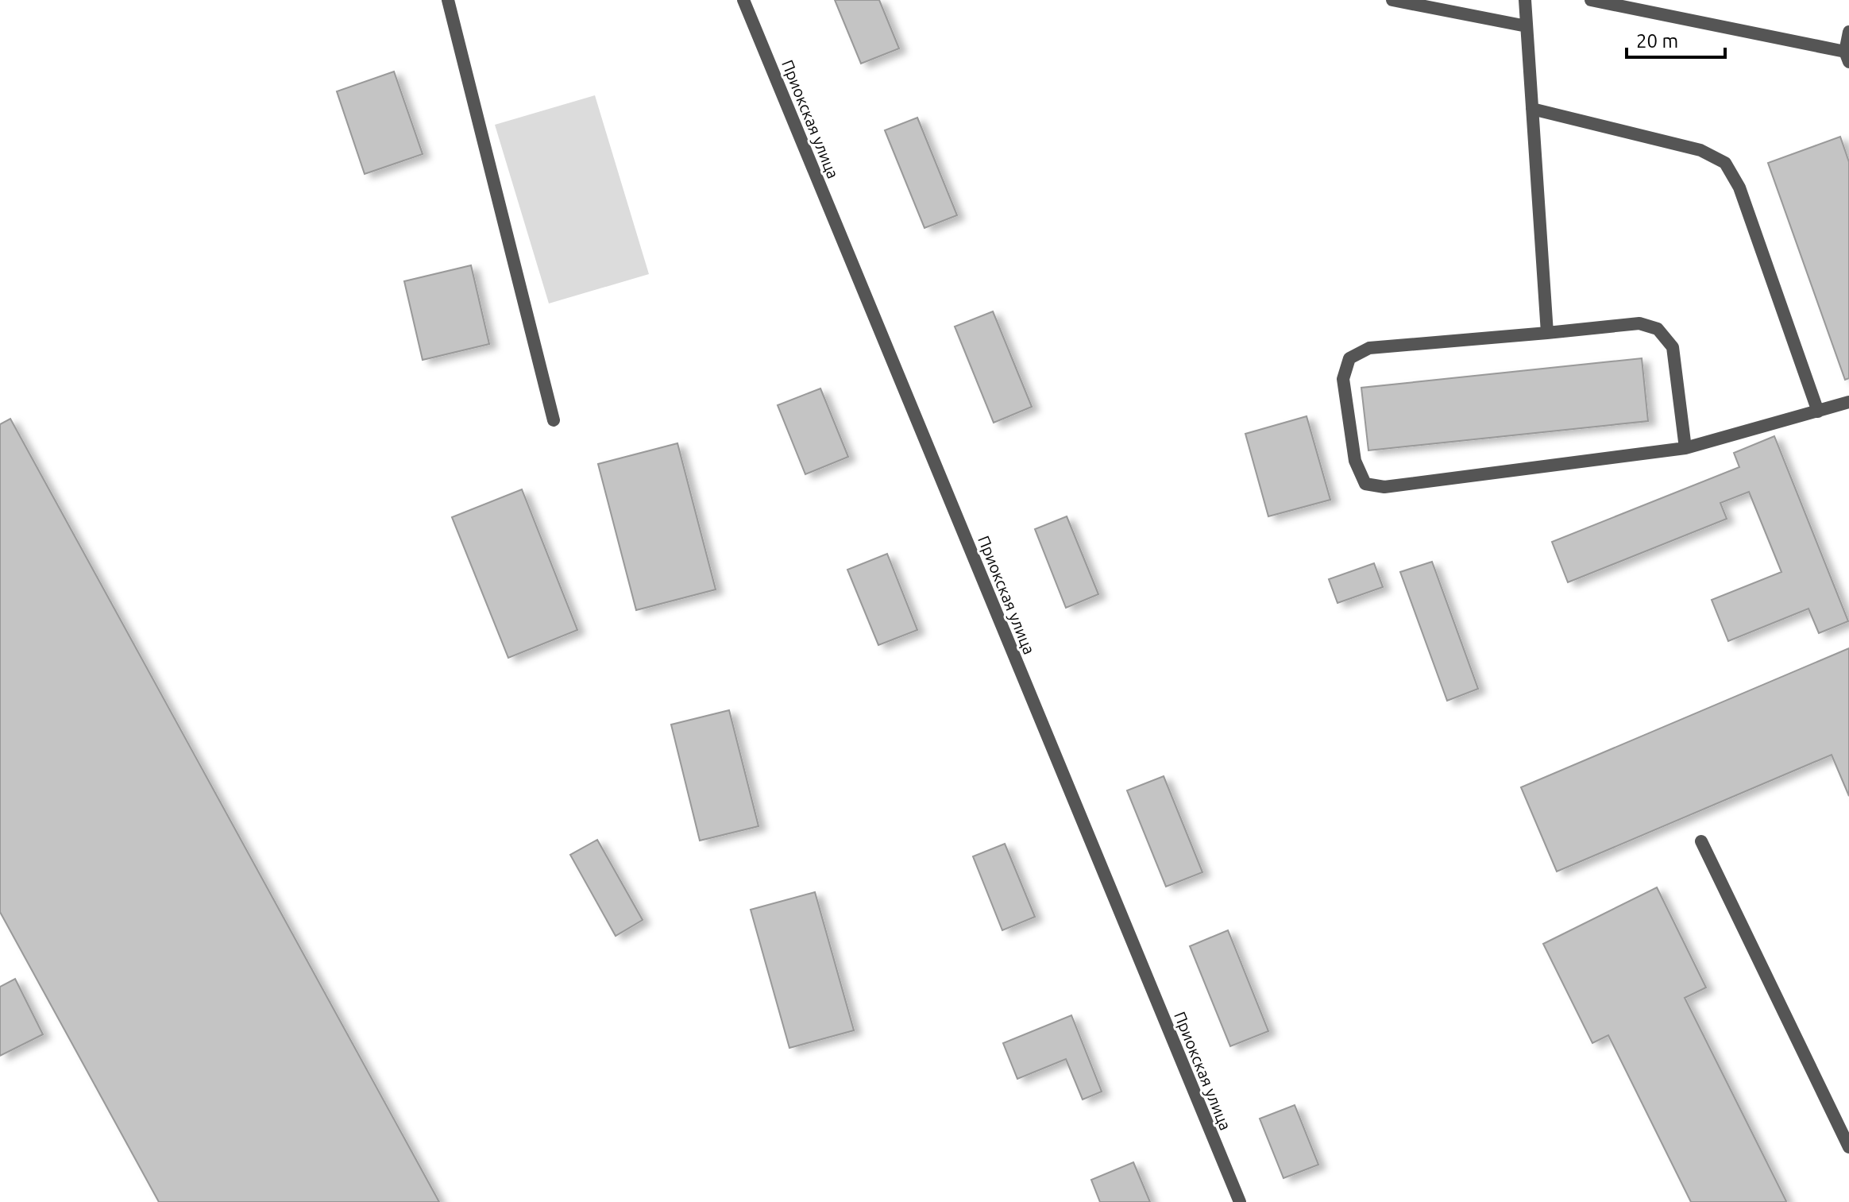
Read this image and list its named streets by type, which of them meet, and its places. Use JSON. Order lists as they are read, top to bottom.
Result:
{
  "streets": {
    "street": ["Приокская улица"]
  },
  "scale_bar": "20 m"
}
